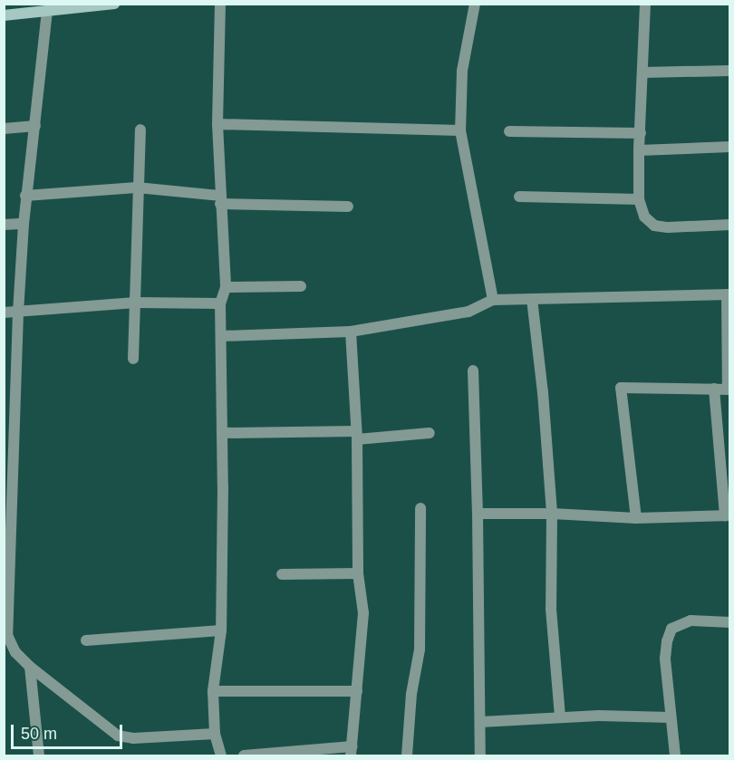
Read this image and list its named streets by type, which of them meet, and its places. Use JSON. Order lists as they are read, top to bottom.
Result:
{
  "scale_bar": "50 m"
}
